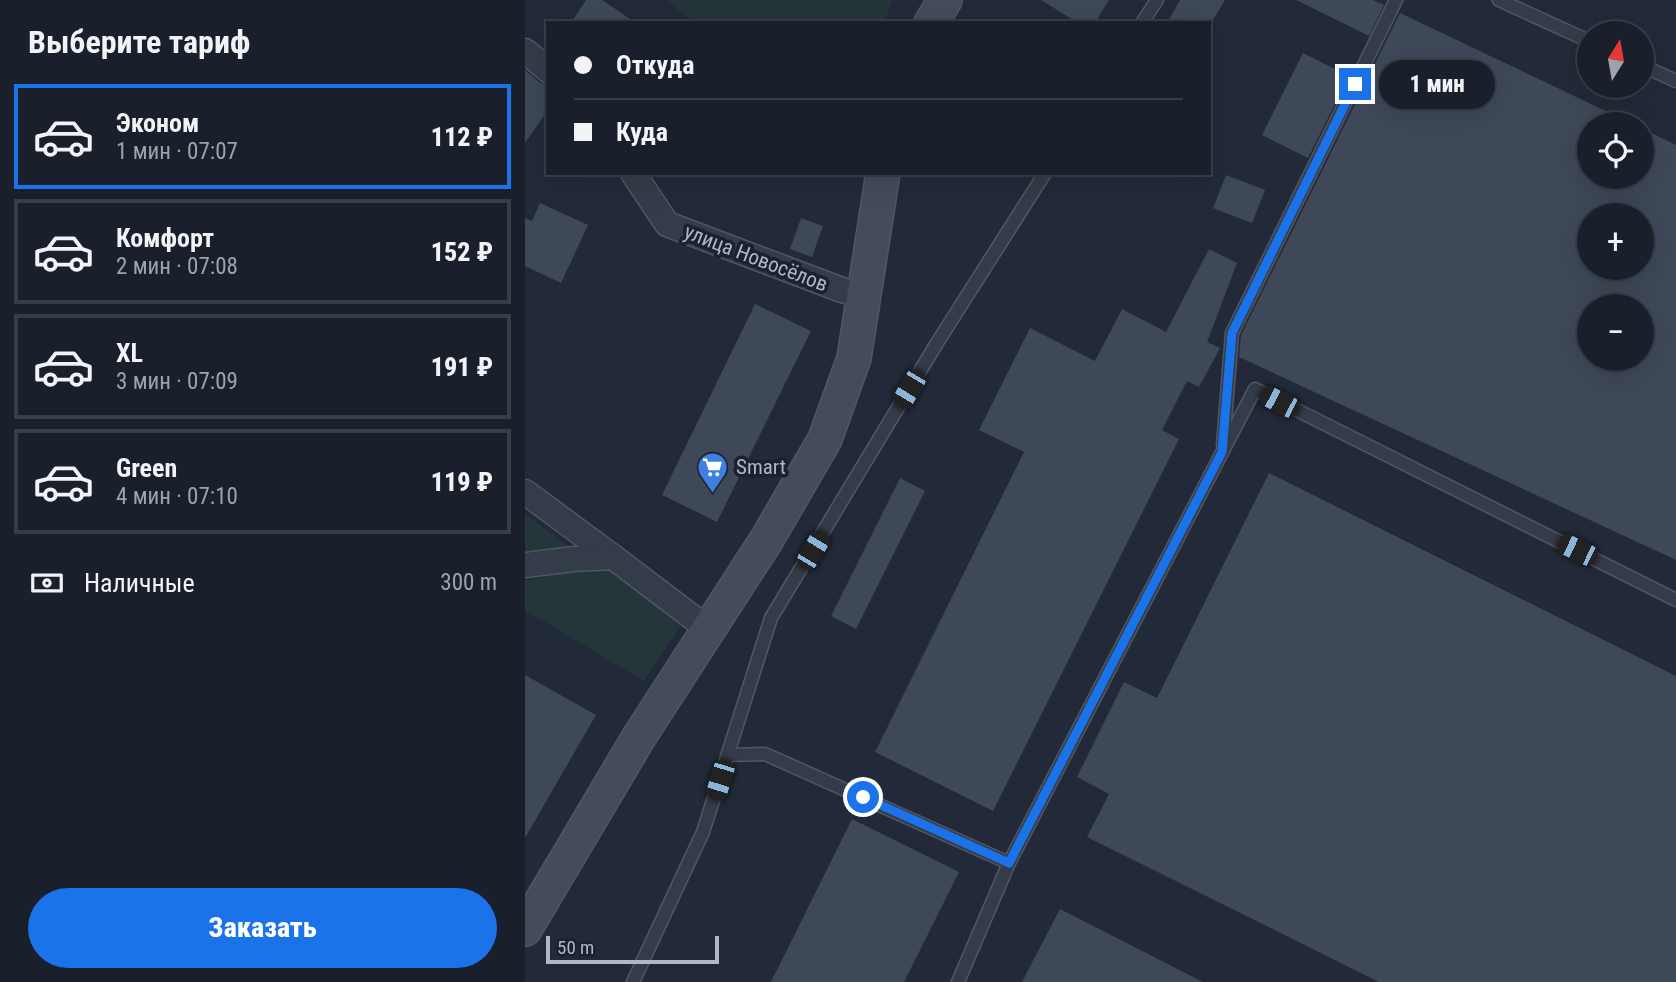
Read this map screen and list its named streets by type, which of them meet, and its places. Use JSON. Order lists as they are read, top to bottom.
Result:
{
  "streets": {
    "street": ["улица Новосёлов"]
  },
  "places": {
    "supermarket": ["Smart"]
  },
  "scale_bar": "50 m",
  "north": "top",
  "page": {
    "heading": "Выберите тариф",
    "map_buttons": ["+", "−"],
    "banner": ["Откуда", "Куда"],
    "bubble": "1 мин",
    "list": [
      {
        "name": "Эконом",
        "note": "1 мин · 07:07",
        "value": "112 ₽"
      },
      {
        "name": "Комфорт",
        "note": "2 мин · 07:08",
        "value": "152 ₽"
      },
      {
        "name": "XL",
        "note": "3 мин · 07:09",
        "value": "191 ₽"
      },
      {
        "name": "Green",
        "note": "4 мин · 07:10",
        "value": "119 ₽"
      }
    ],
    "pay": ["Наличные", "300 m"],
    "buttons": "Заказать",
    "scale": "50 m"
  }
}
